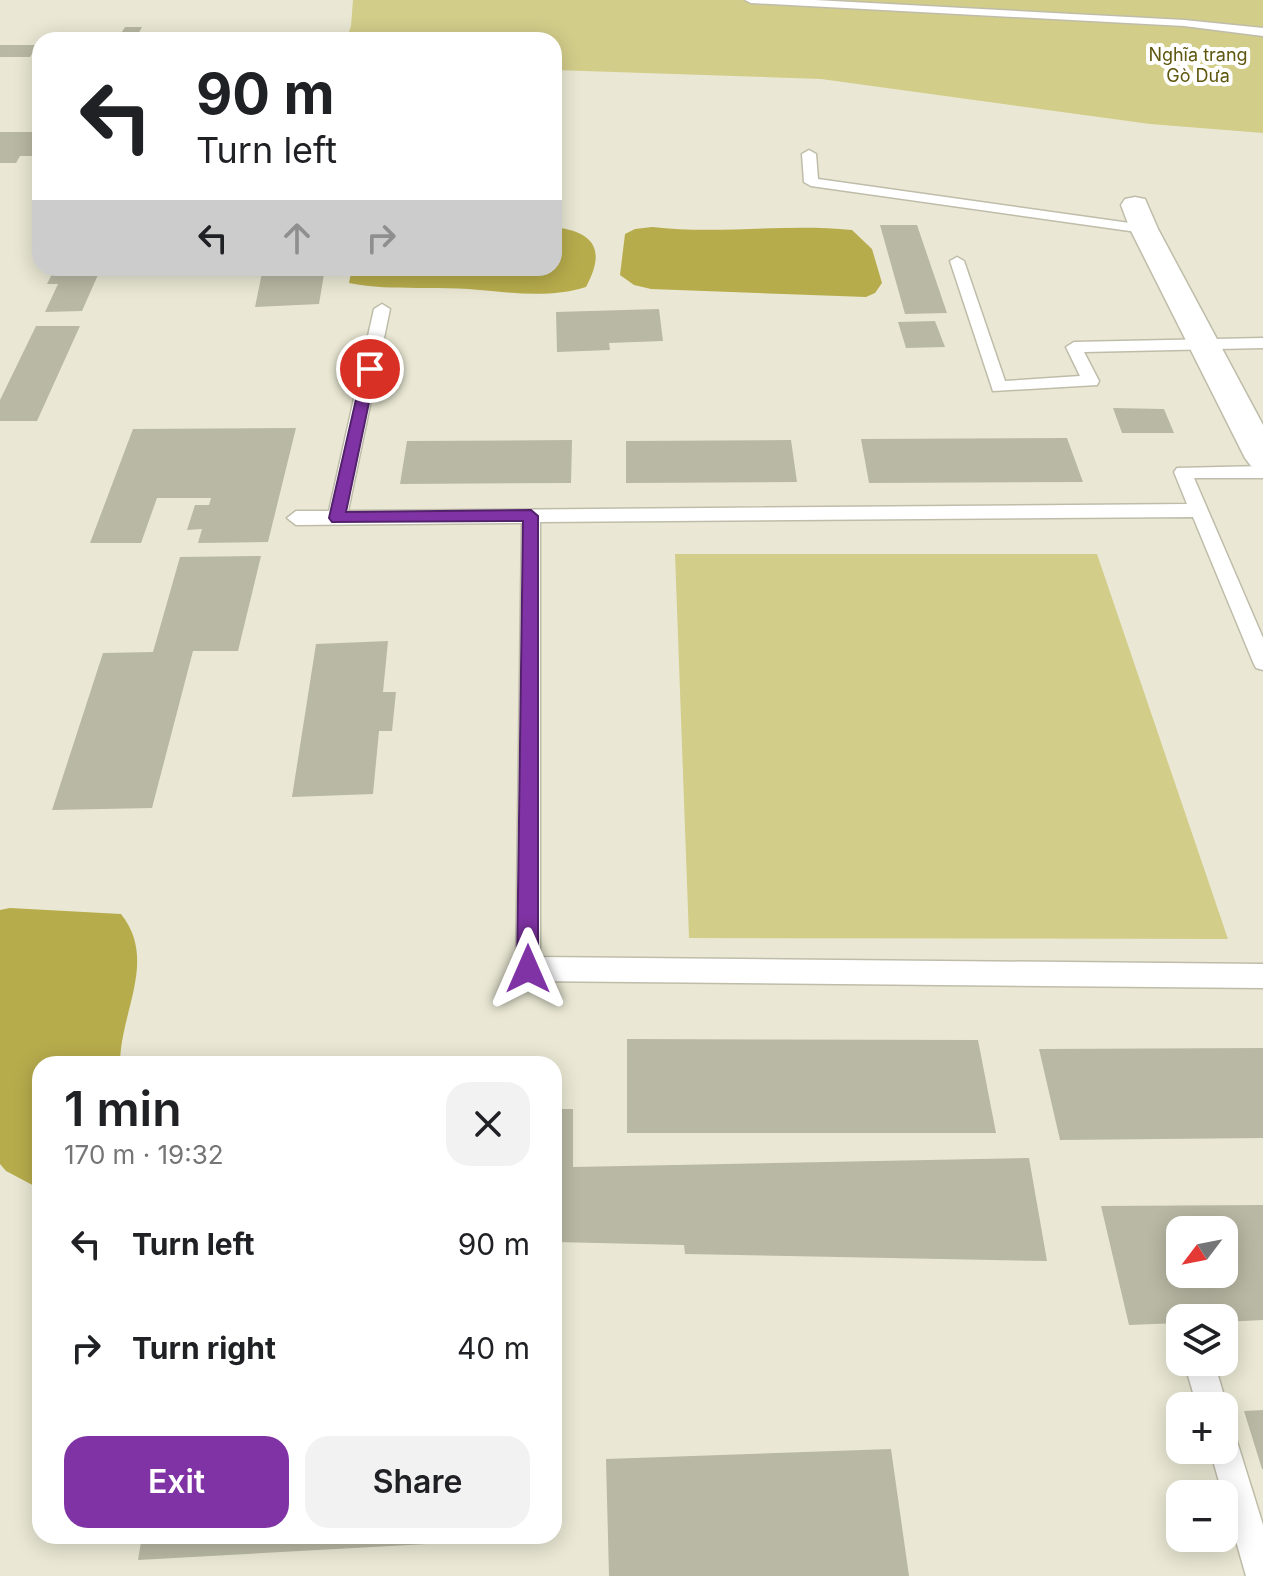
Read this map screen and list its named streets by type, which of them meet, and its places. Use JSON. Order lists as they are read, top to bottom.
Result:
{
  "parks": ["Nghĩa trang Gò Dưa"],
  "north": "bottom left",
  "page": {
    "turn": ["90 m", "Turn left"],
    "heading": ["1 min", "170 m · 19:32"],
    "list": [
      {
        "name": "Turn left",
        "value": "90 m"
      },
      {
        "name": "Turn right",
        "value": "40 m"
      }
    ],
    "map_buttons": ["+", "−"],
    "buttons": ["Exit", "Share"]
  }
}
